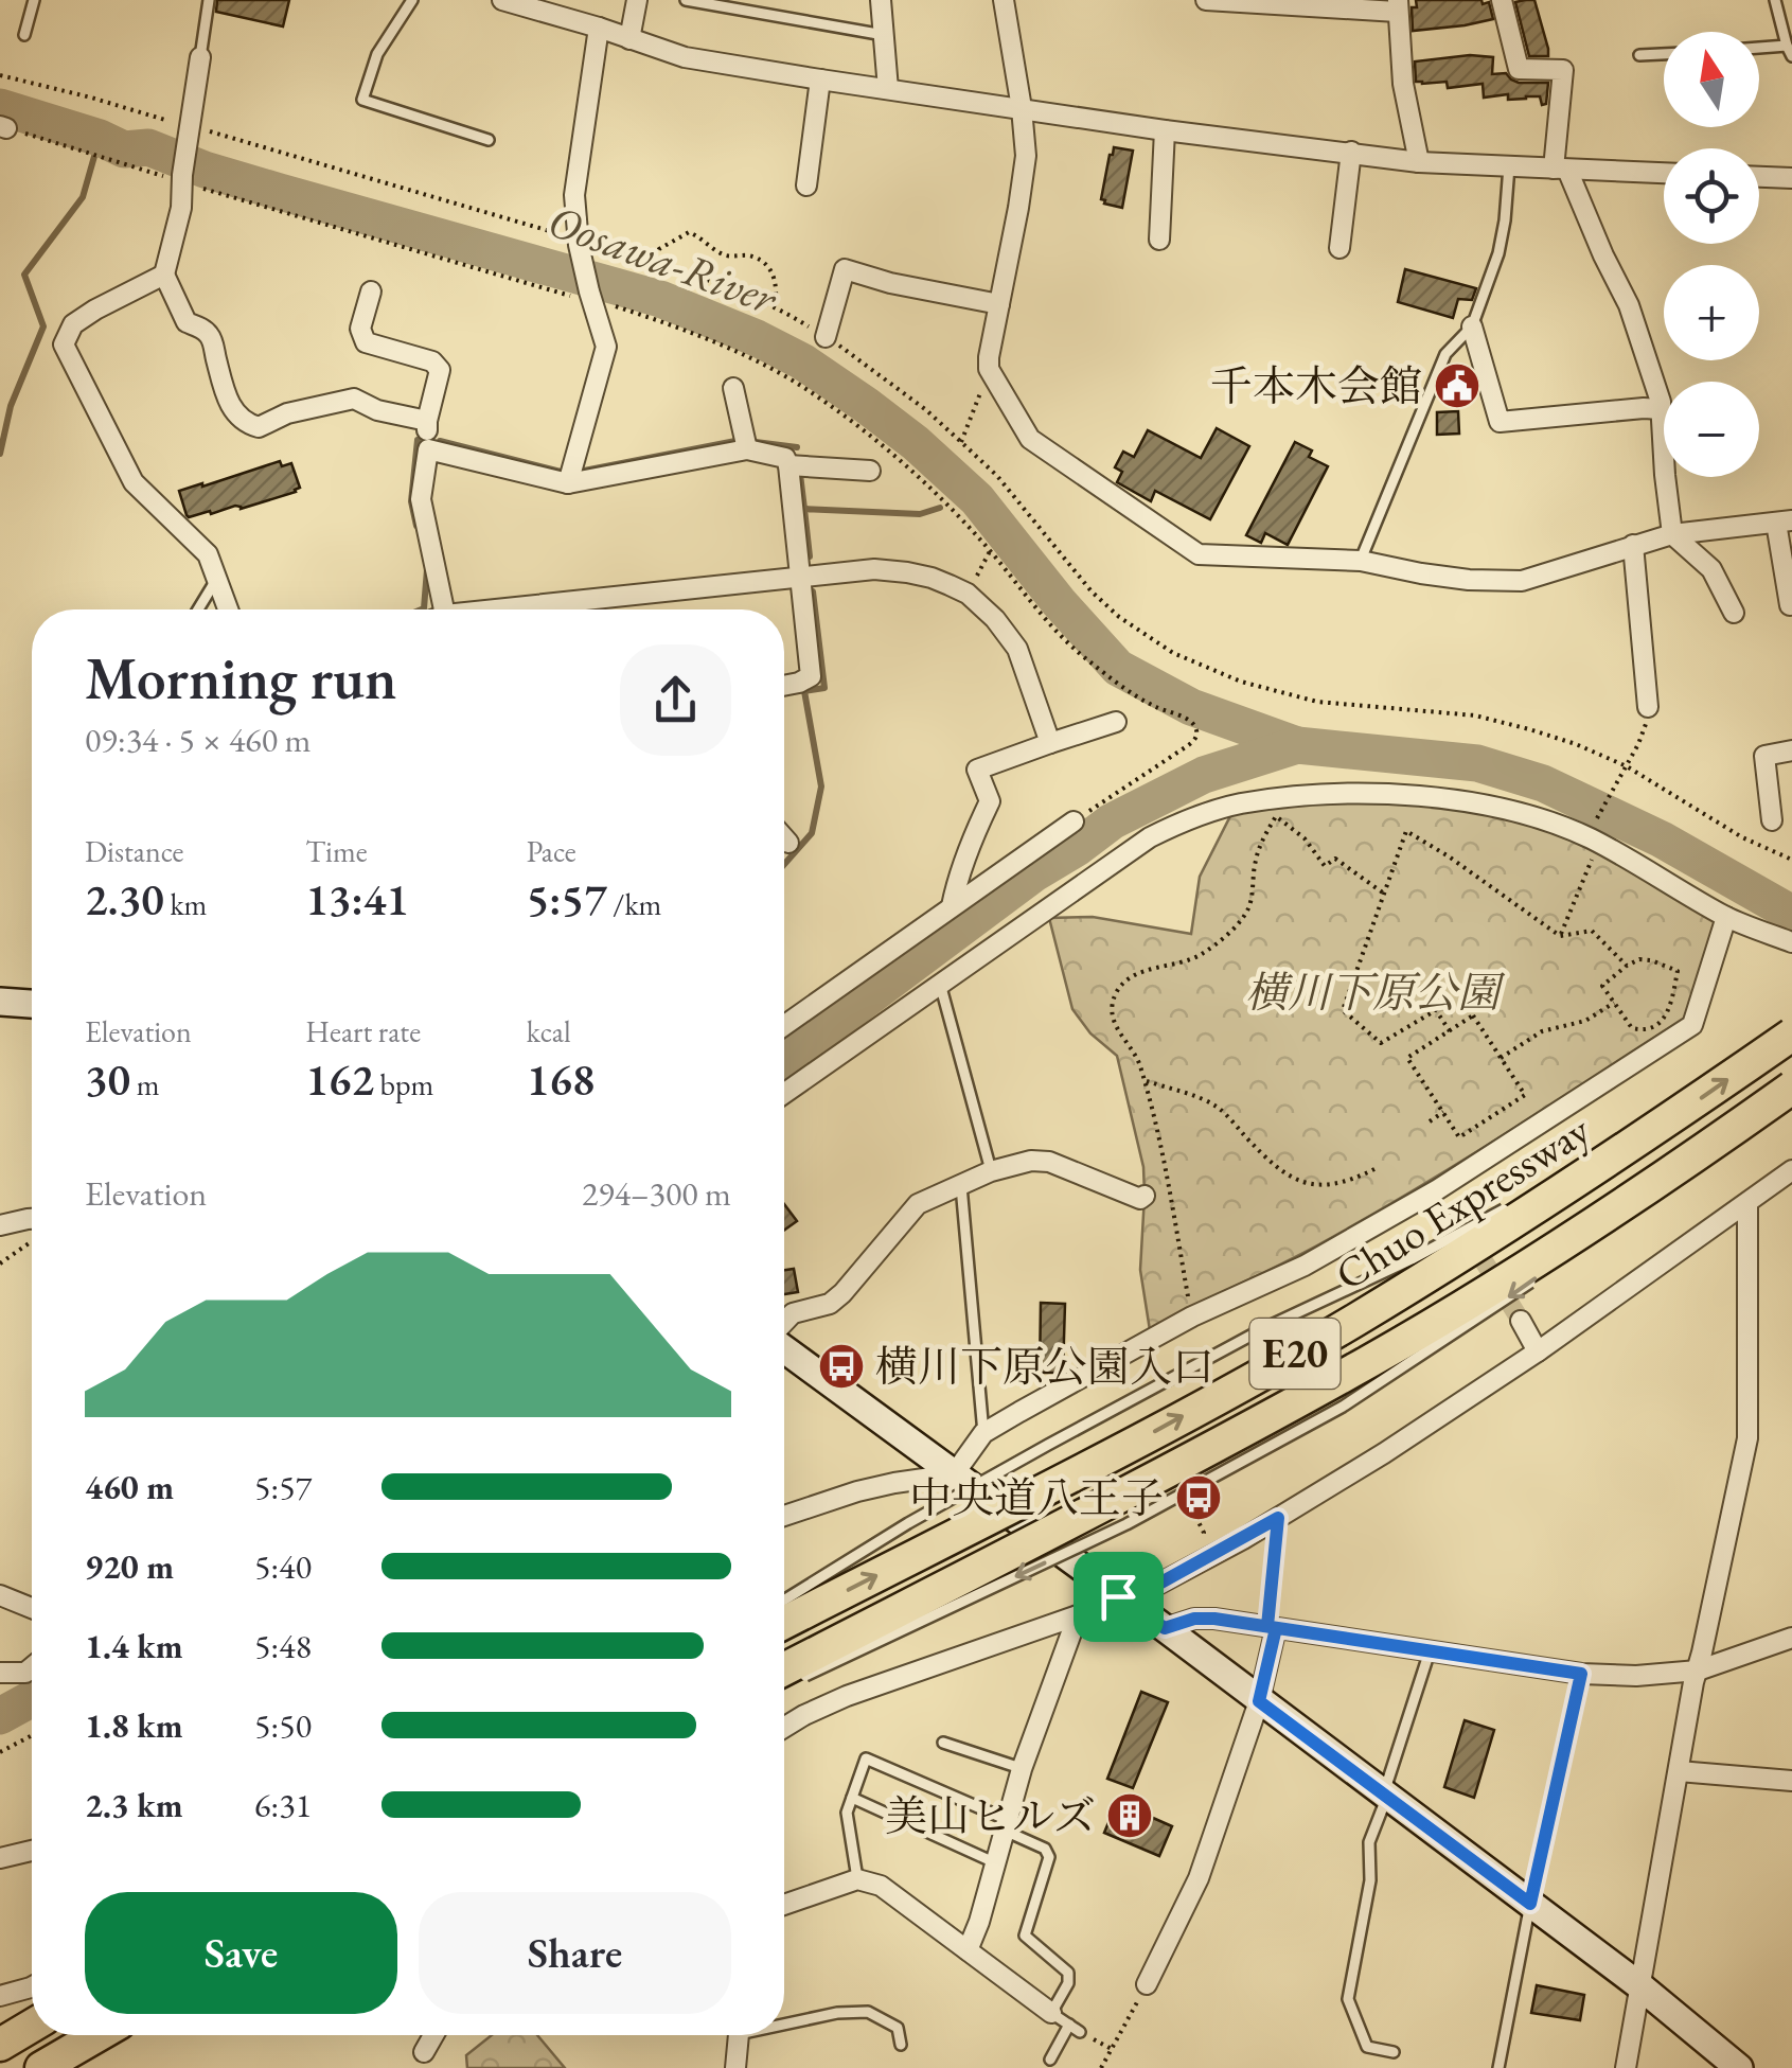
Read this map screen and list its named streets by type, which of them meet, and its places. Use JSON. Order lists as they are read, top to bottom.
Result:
{
  "streets": {
    "highway": ["Chuo Expressway", "E20"]
  },
  "water": ["Oosawa-River"],
  "parks": ["横川下原公園"],
  "places": {
    "public building": ["千本木会館"],
    "bus stop": ["横川下原公園入口", "中央道八王子"],
    "building": ["美山ヒルズ"]
  },
  "north": "top",
  "page": {
    "map_buttons": ["+", "−"],
    "heading": ["Morning run", "09:34 · 5 × 460 m"],
    "stats": [
      ["Distance", "2.30 km"],
      ["Time", "13:41"],
      ["Pace", "5:57 /km"],
      ["Elevation", "30 m"],
      ["Heart rate", "162 bpm"],
      ["kcal", "168"]
    ],
    "chart": ["Elevation", "294–300 m"],
    "list": [
      {
        "name": "460 m",
        "note": "5:57"
      },
      {
        "name": "920 m",
        "note": "5:40"
      },
      {
        "name": "1.4 km",
        "note": "5:48"
      },
      {
        "name": "1.8 km",
        "note": "5:50"
      },
      {
        "name": "2.3 km",
        "note": "6:31"
      }
    ],
    "buttons": ["Save", "Share"]
  }
}
